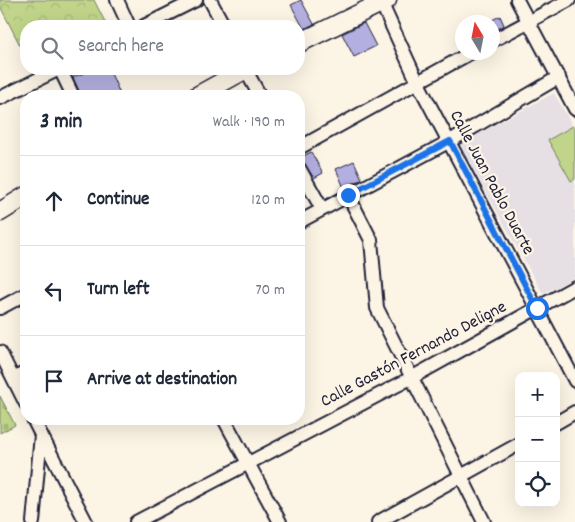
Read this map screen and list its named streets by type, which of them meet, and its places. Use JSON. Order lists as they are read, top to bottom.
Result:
{
  "streets": {
    "street": ["Calle Juan Pablo Duarte", "Calle Gastón Fernando Deligne"]
  },
  "crossings": [
    ["Calle Juan Pablo Duarte", "Calle Gastón Fernando Deligne"]
  ],
  "north": "top",
  "page": {
    "search": "Search here",
    "heading": ["3 min", "Walk · 190 m"],
    "list": [
      ["Continue", "120 m"],
      ["Turn left", "70 m"],
      "Arrive at destination"
    ],
    "map_buttons": ["+", "−"]
  }
}
